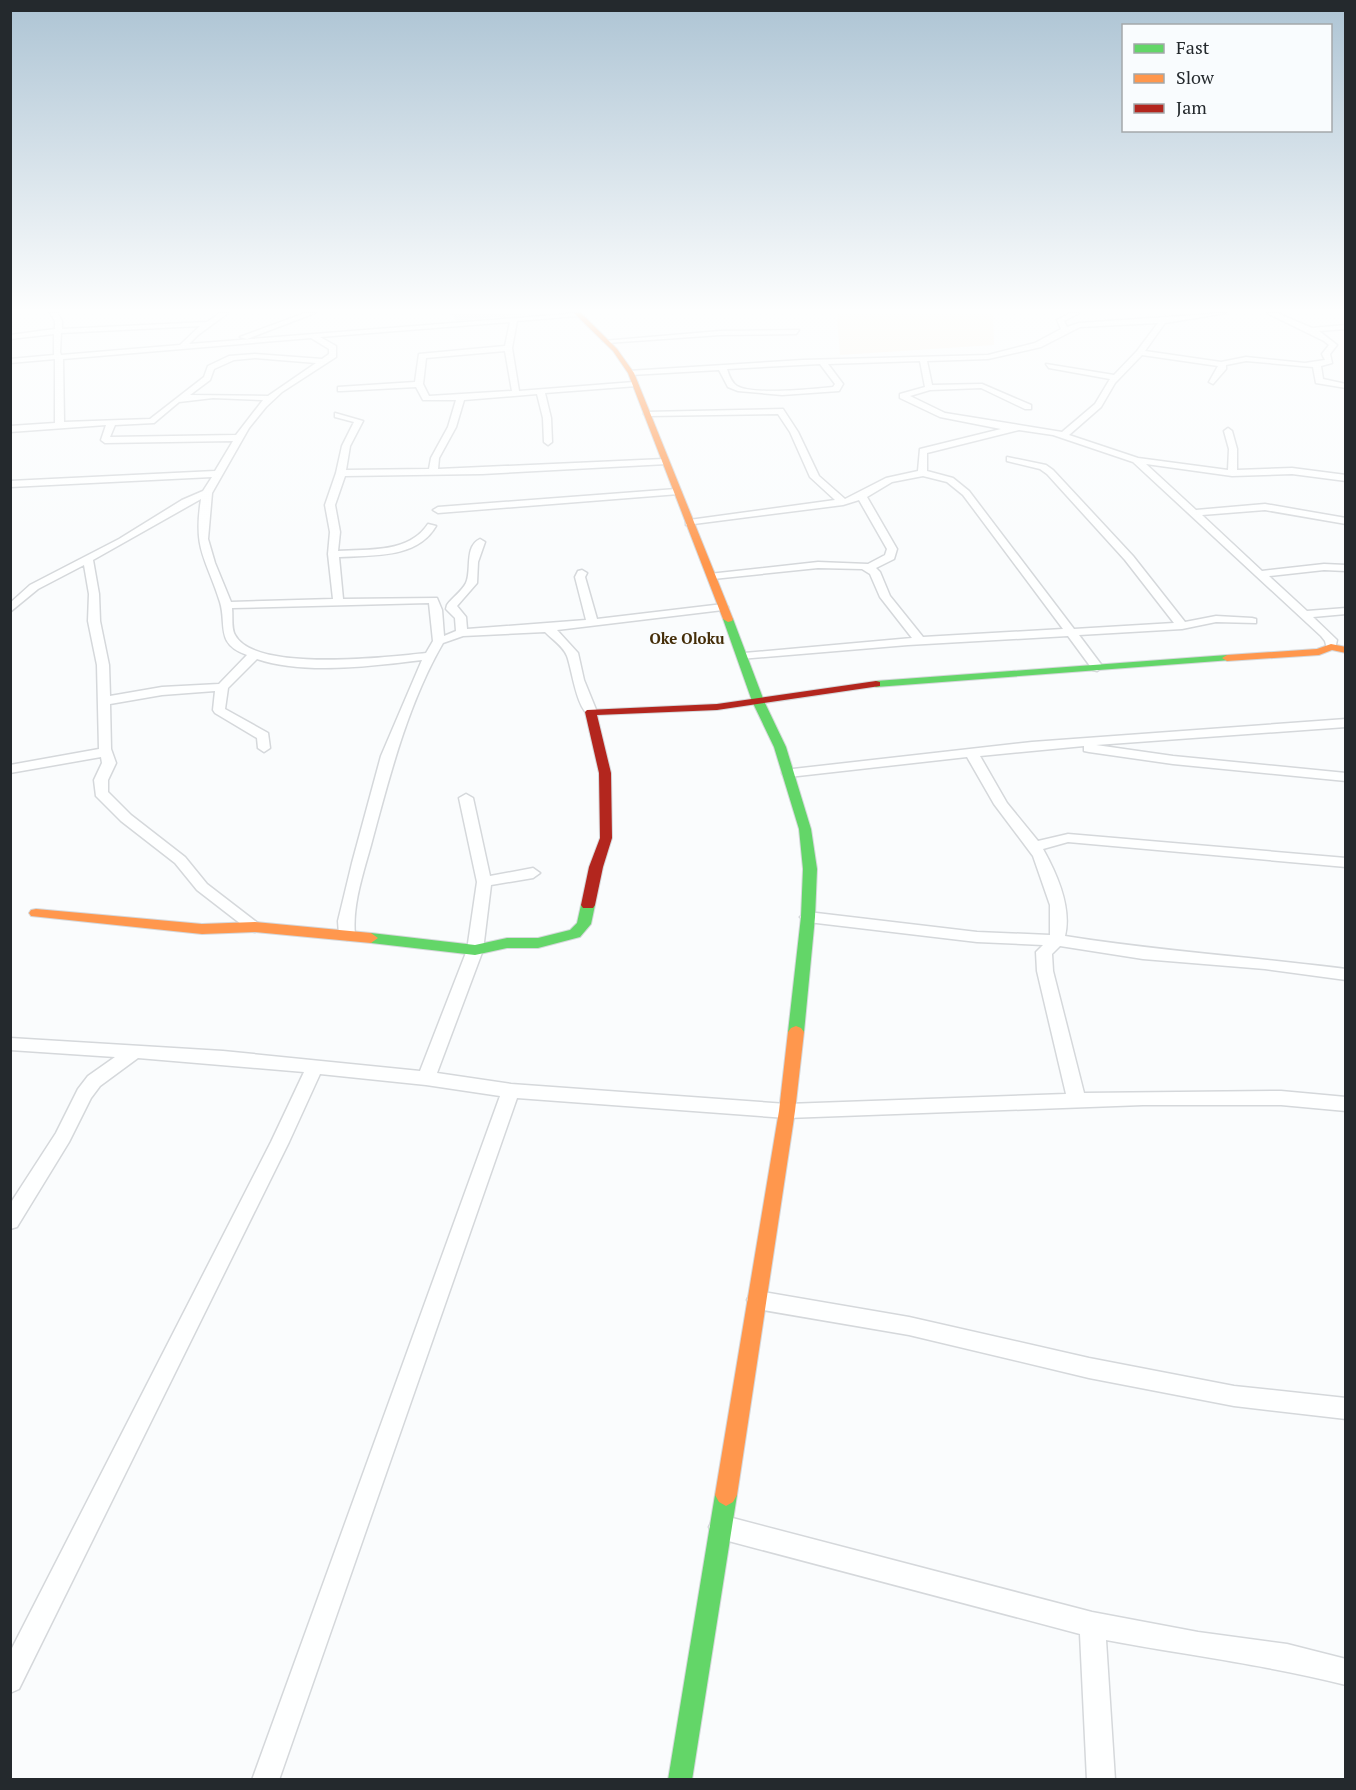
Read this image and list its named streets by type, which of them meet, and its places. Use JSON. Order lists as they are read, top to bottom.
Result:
{
  "districts": ["Oke Oloku"],
  "legend": ["Fast", "Slow", "Jam"]
}
